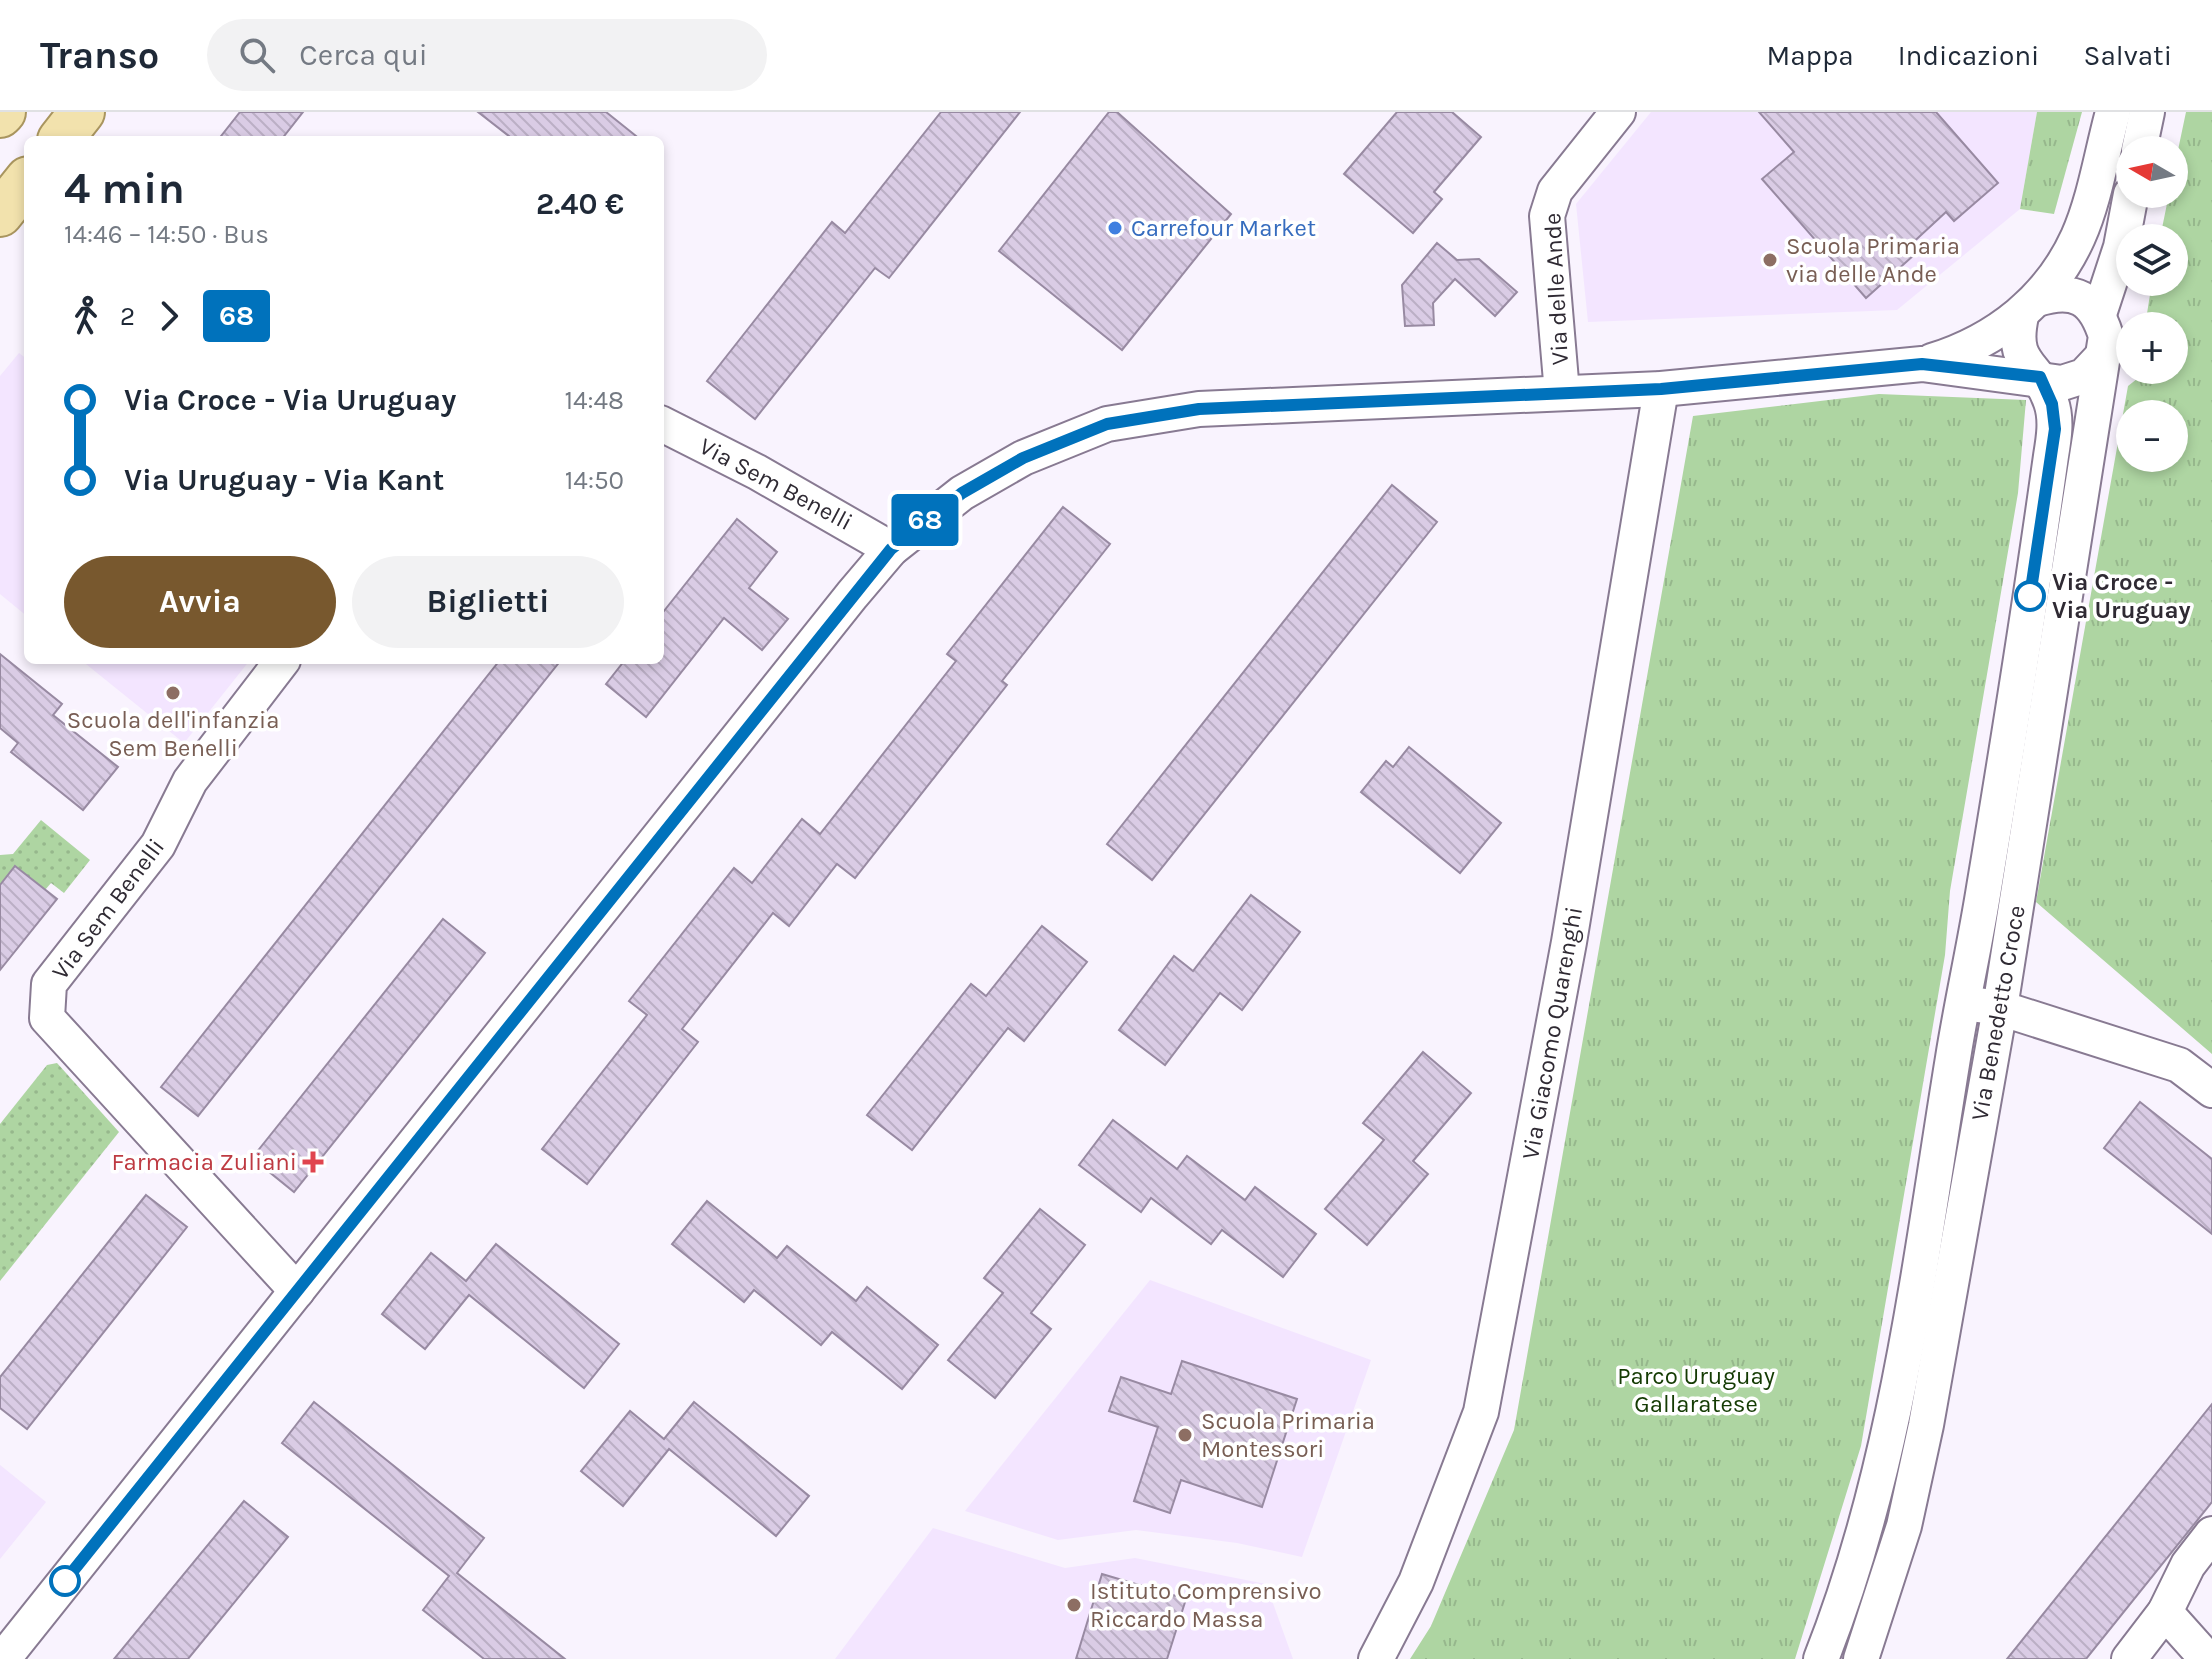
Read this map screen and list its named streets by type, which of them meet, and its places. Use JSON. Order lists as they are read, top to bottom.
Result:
{
  "streets": {
    "street": [
      "Via delle Ande",
      "Via Sem Benelli",
      "Via Benedetto Croce",
      "Via Giacomo Quarenghi"
    ]
  },
  "parks": ["Parco Uruguay Gallaratese"],
  "places": {
    "other": [
      "Carrefour Market",
      "Scuola Primaria via delle Ande",
      "Via Croce - Via Uruguay",
      "Scuola dell'infanzia Sem Benelli",
      "Scuola Primaria Montessori",
      "Istituto Comprensivo Riccardo Massa"
    ],
    "health": ["Farmacia Zuliani"]
  },
  "lines": ["bus line 68"],
  "north": "left",
  "page": {
    "header": "Transo",
    "search": "Cerca qui",
    "nav": ["Mappa", "Indicazioni", "Salvati"],
    "on_map": "68",
    "map_buttons": ["+", "−"],
    "heading": ["4 min", "14:46 – 14:50 · Bus", "2.40 €"],
    "legs": ["2", "68"],
    "list": [
      {
        "name": "Via Croce - Via Uruguay",
        "value": "14:48"
      },
      {
        "name": "Via Uruguay - Via Kant",
        "value": "14:50"
      }
    ],
    "buttons": ["Avvia", "Biglietti"]
  }
}
